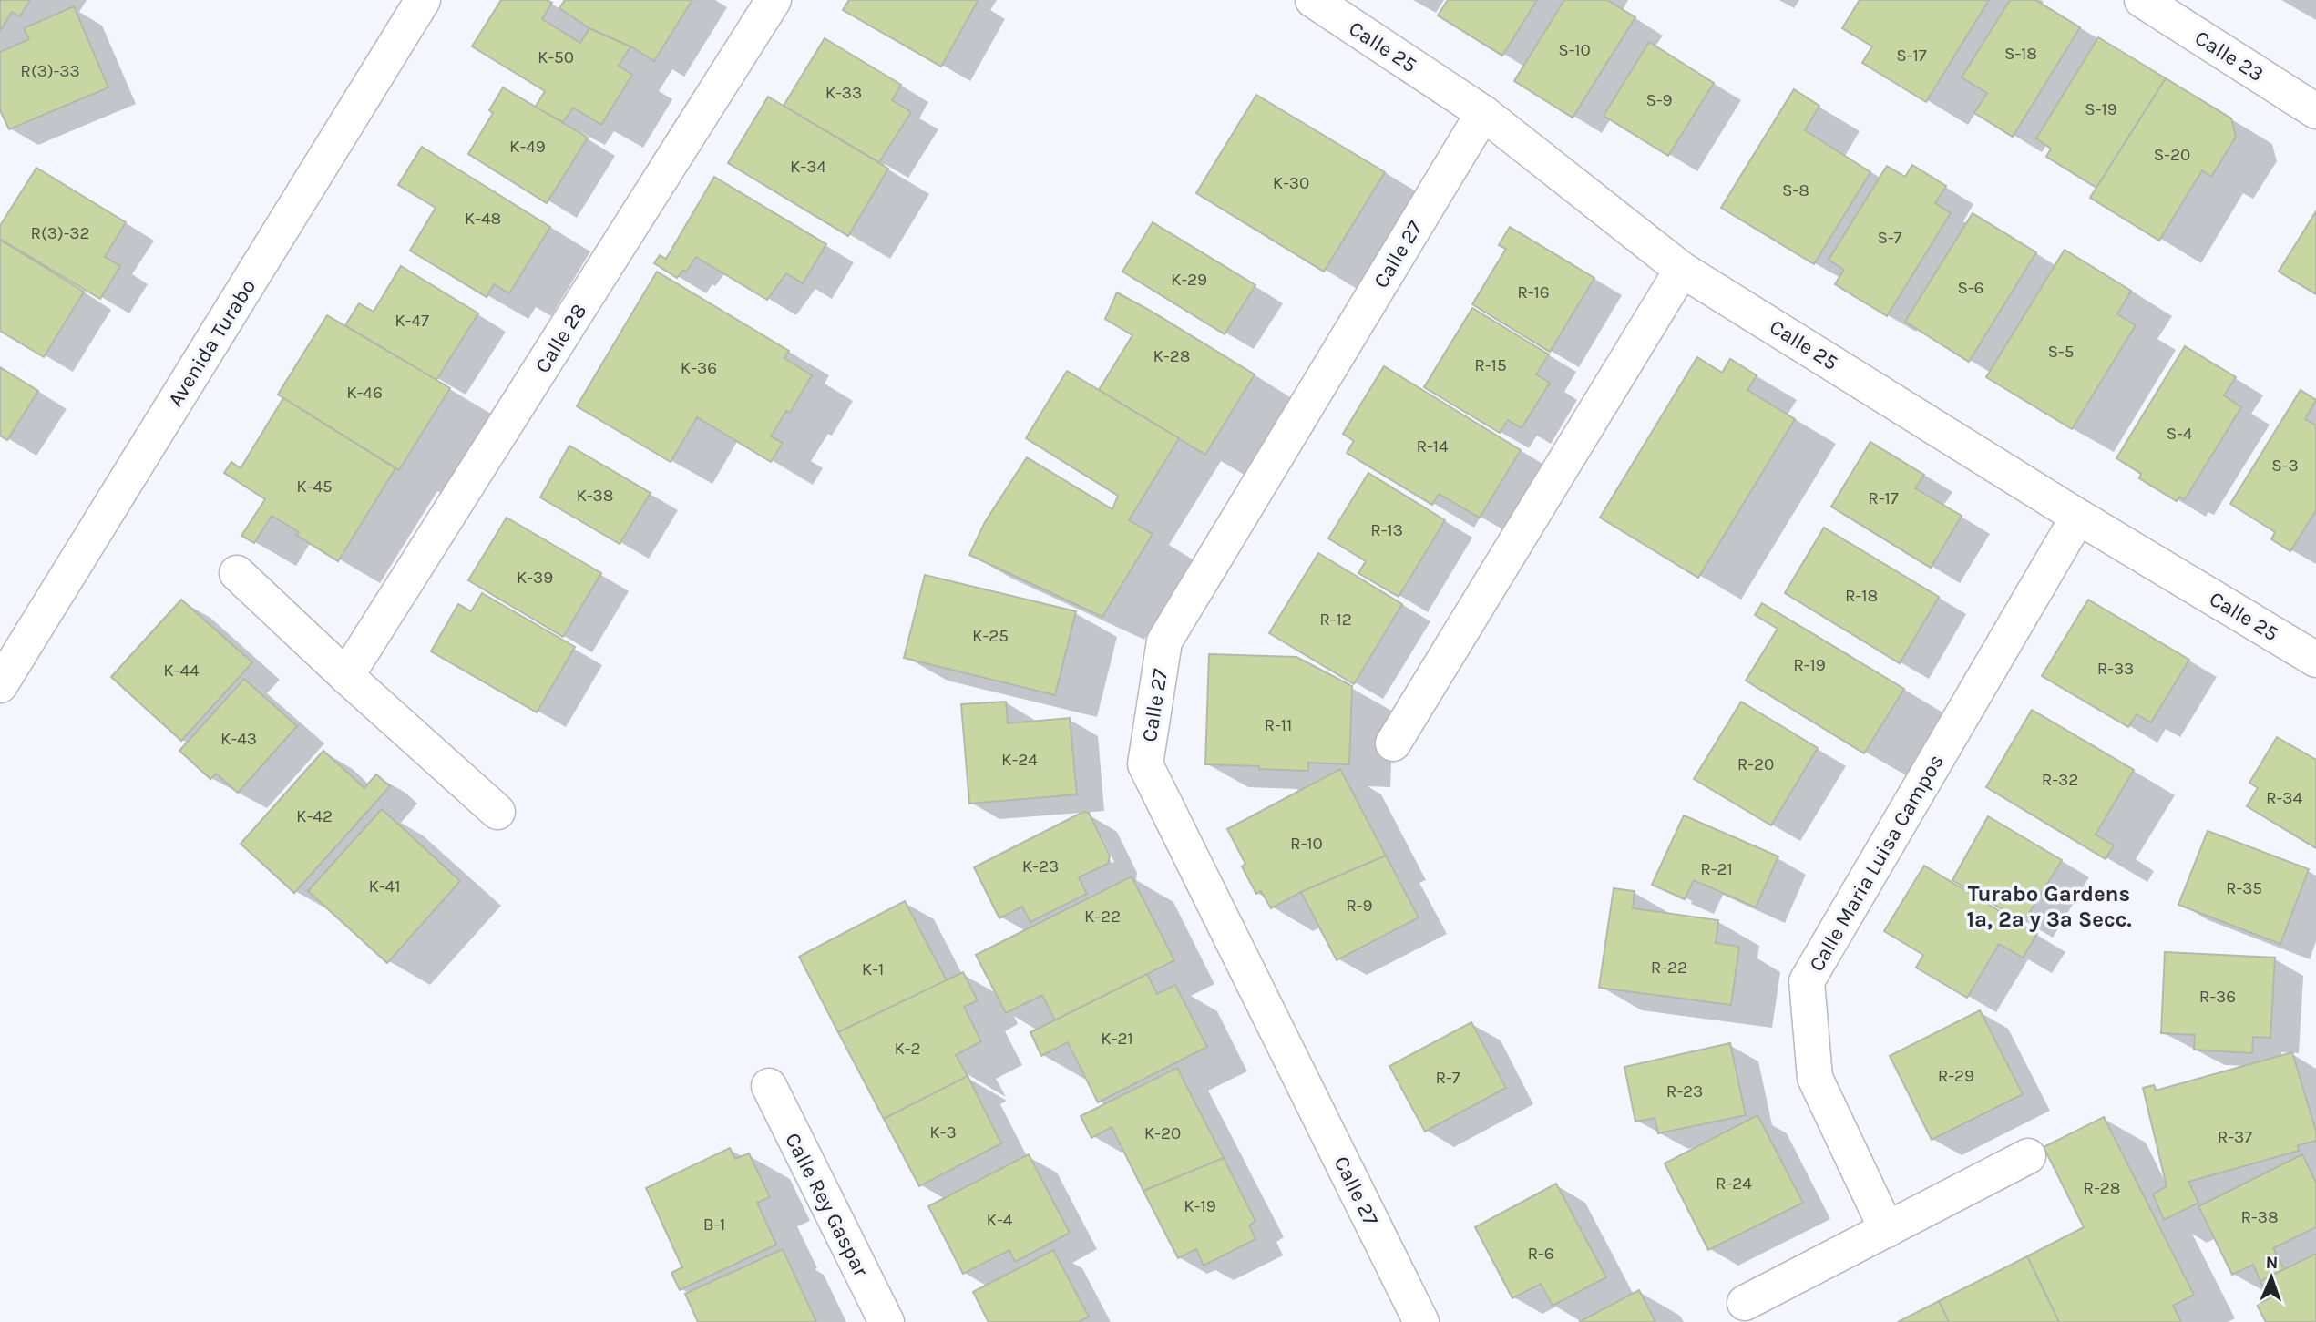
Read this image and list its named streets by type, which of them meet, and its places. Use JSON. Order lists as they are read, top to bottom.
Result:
{
  "streets": {
    "street": [
      "Calle 25",
      "Calle 23",
      "Calle 27",
      "Calle 28",
      "Avenida Turabo",
      "Calle Maria Luisa Campos",
      "Calle Rey Gaspar"
    ]
  },
  "crossings": [
    ["Calle 25", "Calle 27"],
    ["Calle 25", "Calle Maria Luisa Campos"]
  ],
  "districts": ["Turabo Gardens 1ª, 2ª y 3ª Secc."],
  "house_numbers": [
    "S-10",
    "S-18",
    "S-17",
    "K-50",
    "R(3)-33",
    "K-33",
    "S-9",
    "S-19",
    "K-49",
    "S-20",
    "K-34",
    "K-30",
    "S-8",
    "K-48",
    "R(3)-32",
    "S-7",
    "K-29",
    "S-6",
    "R-16",
    "K-47",
    "S-5",
    "K-28",
    "R-15",
    "K-36",
    "K-46",
    "S-4",
    "R-14",
    "S-3",
    "K-45",
    "K-38",
    "R-17",
    "R-13",
    "K-39",
    "R-18",
    "R-12",
    "K-25",
    "R-19",
    "R-33",
    "K-44",
    "R-11",
    "K-43",
    "K-24",
    "R-20",
    "R-32",
    "R-34",
    "K-42",
    "R-10",
    "K-23",
    "R-21",
    "K-41",
    "R-35",
    "R-9",
    "K-22",
    "R-22",
    "K-1",
    "R-36",
    "K-21",
    "K-2",
    "R-29",
    "R-7",
    "R-23",
    "K-3",
    "K-20",
    "R-37",
    "R-24",
    "R-28",
    "K-19",
    "R-38",
    "K-4",
    "B-1",
    "R-6"
  ],
  "north": "top"
}
